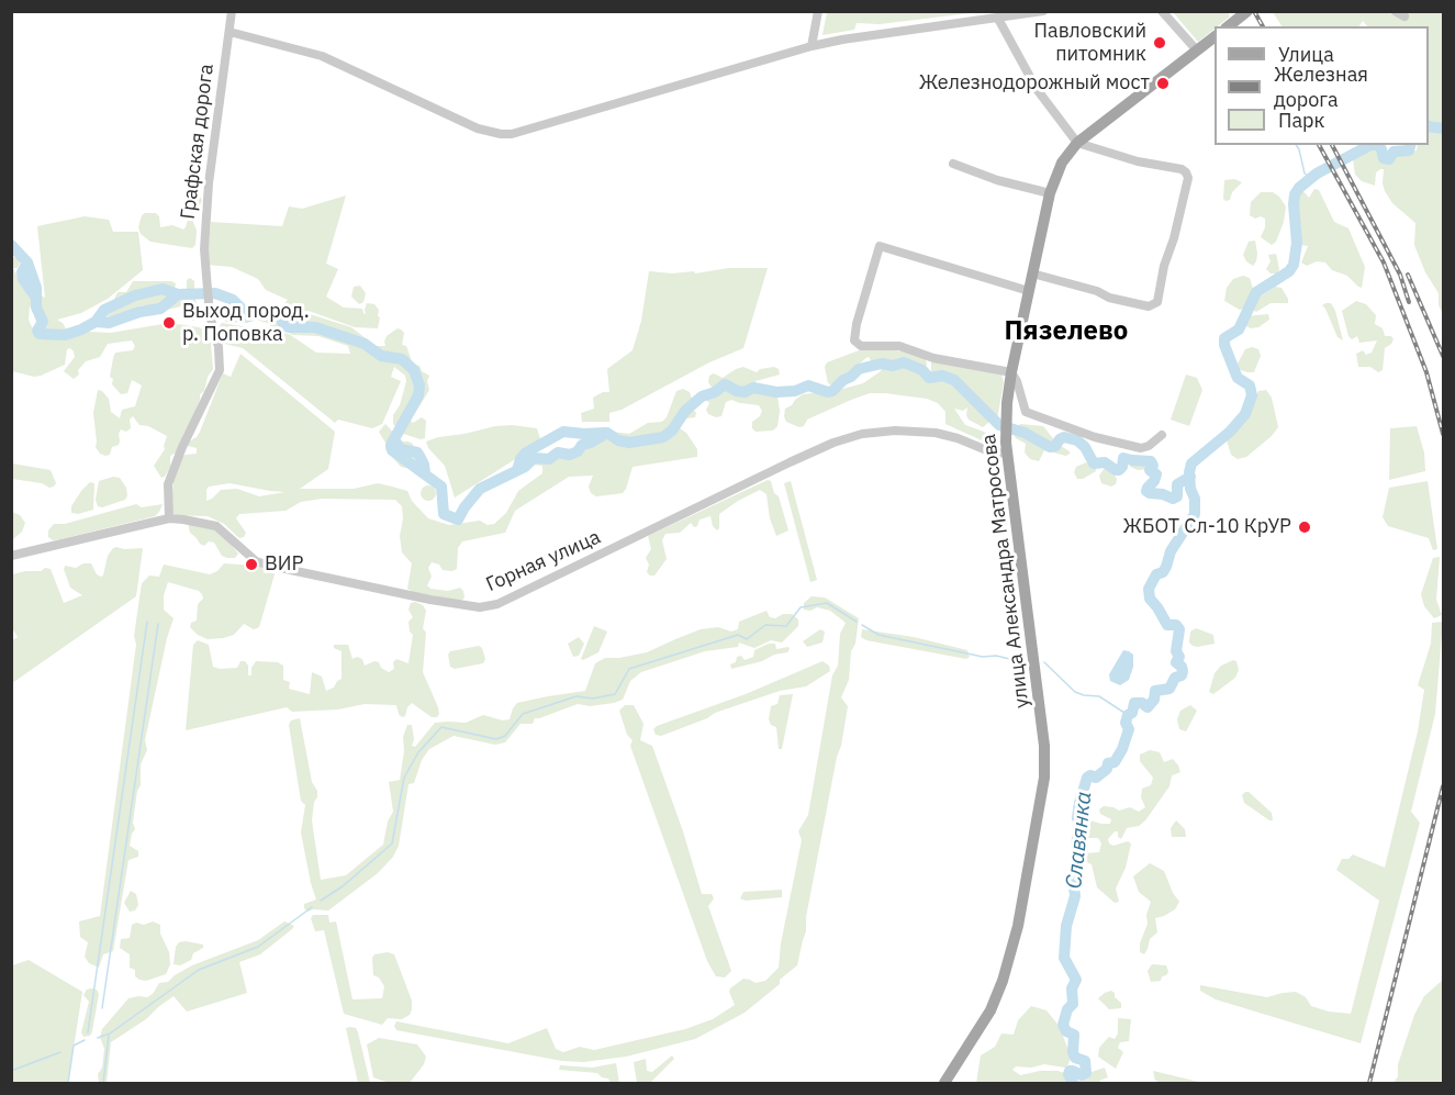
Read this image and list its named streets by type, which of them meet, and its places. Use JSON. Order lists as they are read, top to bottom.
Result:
{
  "streets": {
    "main road": ["улица Александра Матросова"],
    "street": ["Графская дорога", "Горная улица"]
  },
  "crossings": [
    ["Графская дорога", "Горная улица"],
    ["Горная улица", "улица Александра Матросова"]
  ],
  "districts": ["Пязелево"],
  "water": ["Славянка"],
  "places": [
    "Павловский питомник",
    "Железнодорожный мост",
    "Выход пород. р. Поповка",
    "ЖБОТ Сл-10 КрУР",
    "ВИР"
  ],
  "legend": ["Улица", "Железная дорога", "Парк"]
}
